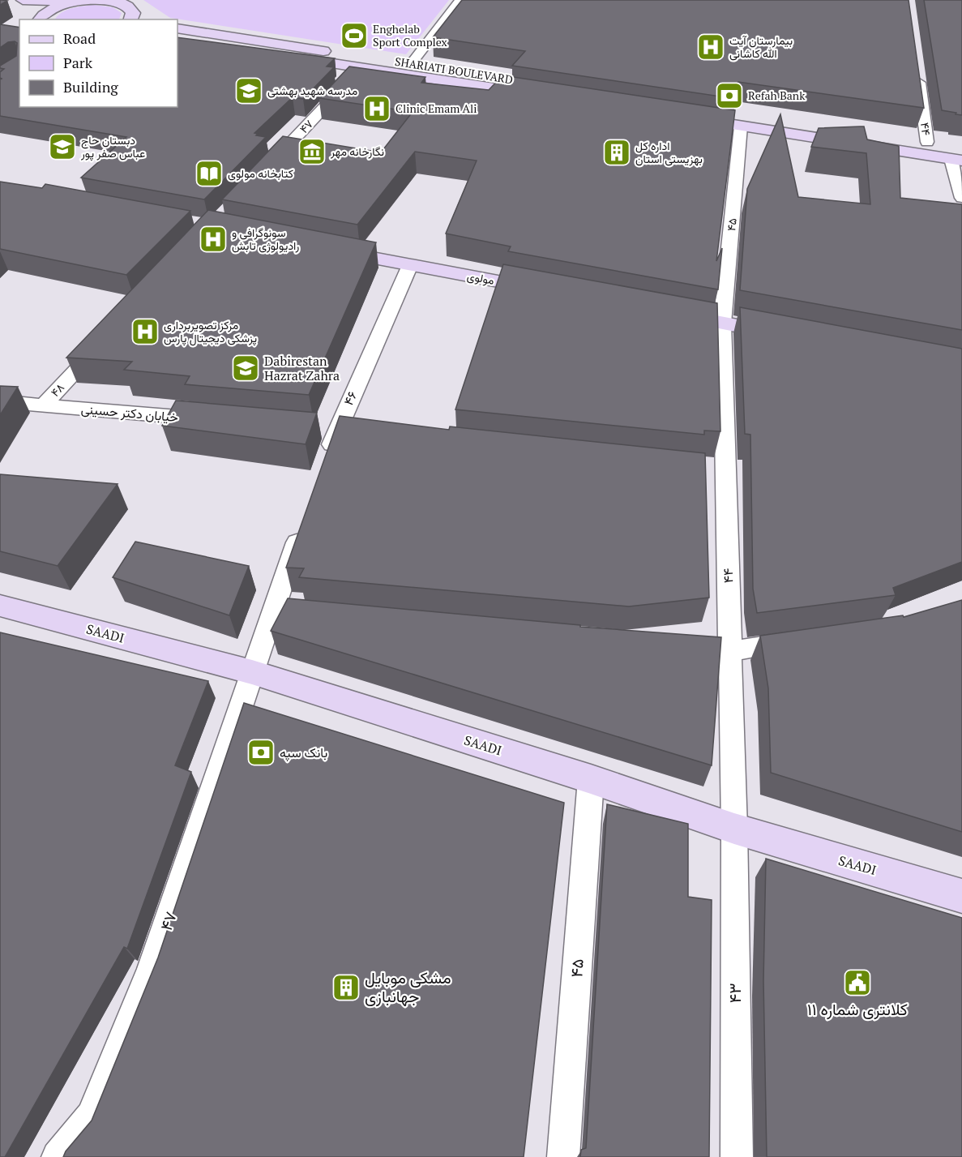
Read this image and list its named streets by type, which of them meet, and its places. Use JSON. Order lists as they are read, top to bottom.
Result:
{
  "streets": {
    "main road": ["SHARIATI BOULEVARD", "مولوی", "SAADI"],
    "street": [
      "۴۷",
      "۴۴",
      "۴۵",
      "۴۸",
      "۴۶",
      "خیابان دکتر حسینی",
      "۴۳"
    ]
  },
  "crossings": [
    ["SHARIATI BOULEVARD", "۴۷"],
    ["۴۷", "SAADI"],
    ["۴۴", "۴۵"],
    ["۴۴", "SAADI"],
    ["۴۴", "۴۳"],
    ["۴۵", "SAADI"],
    ["مولوی", "۴۶"],
    ["۴۸", "خیابان دکتر حسینی"],
    ["SAADI", "۴۳"]
  ],
  "places": {
    "sports": ["Enghelab Sport Complex"],
    "hospital": [
      "بیمارستان آیت الله کاشانی",
      "Clinic Emam Ali",
      "سونوگرافی و رادیولوژی تابش",
      "مرکز تصویربرداری پزشکی دیجیتال پارس"
    ],
    "school or university": ["مدرسه شهید بهشتی", "دبستان حاج عباس صفر پور", "Dabirestan Hazrat Zahra"],
    "bank": ["Refah Bank", "بانک سپه"],
    "museum": ["نگارخانه مهر"],
    "building": ["اداره کل بهزیستی استان", "مشکی موبایل جهانبازی"],
    "library": ["کتابخانه مولوی"],
    "public building": ["کلانتری شماره ۱۱"]
  },
  "legend": ["Road", "Park", "Building"]
}
